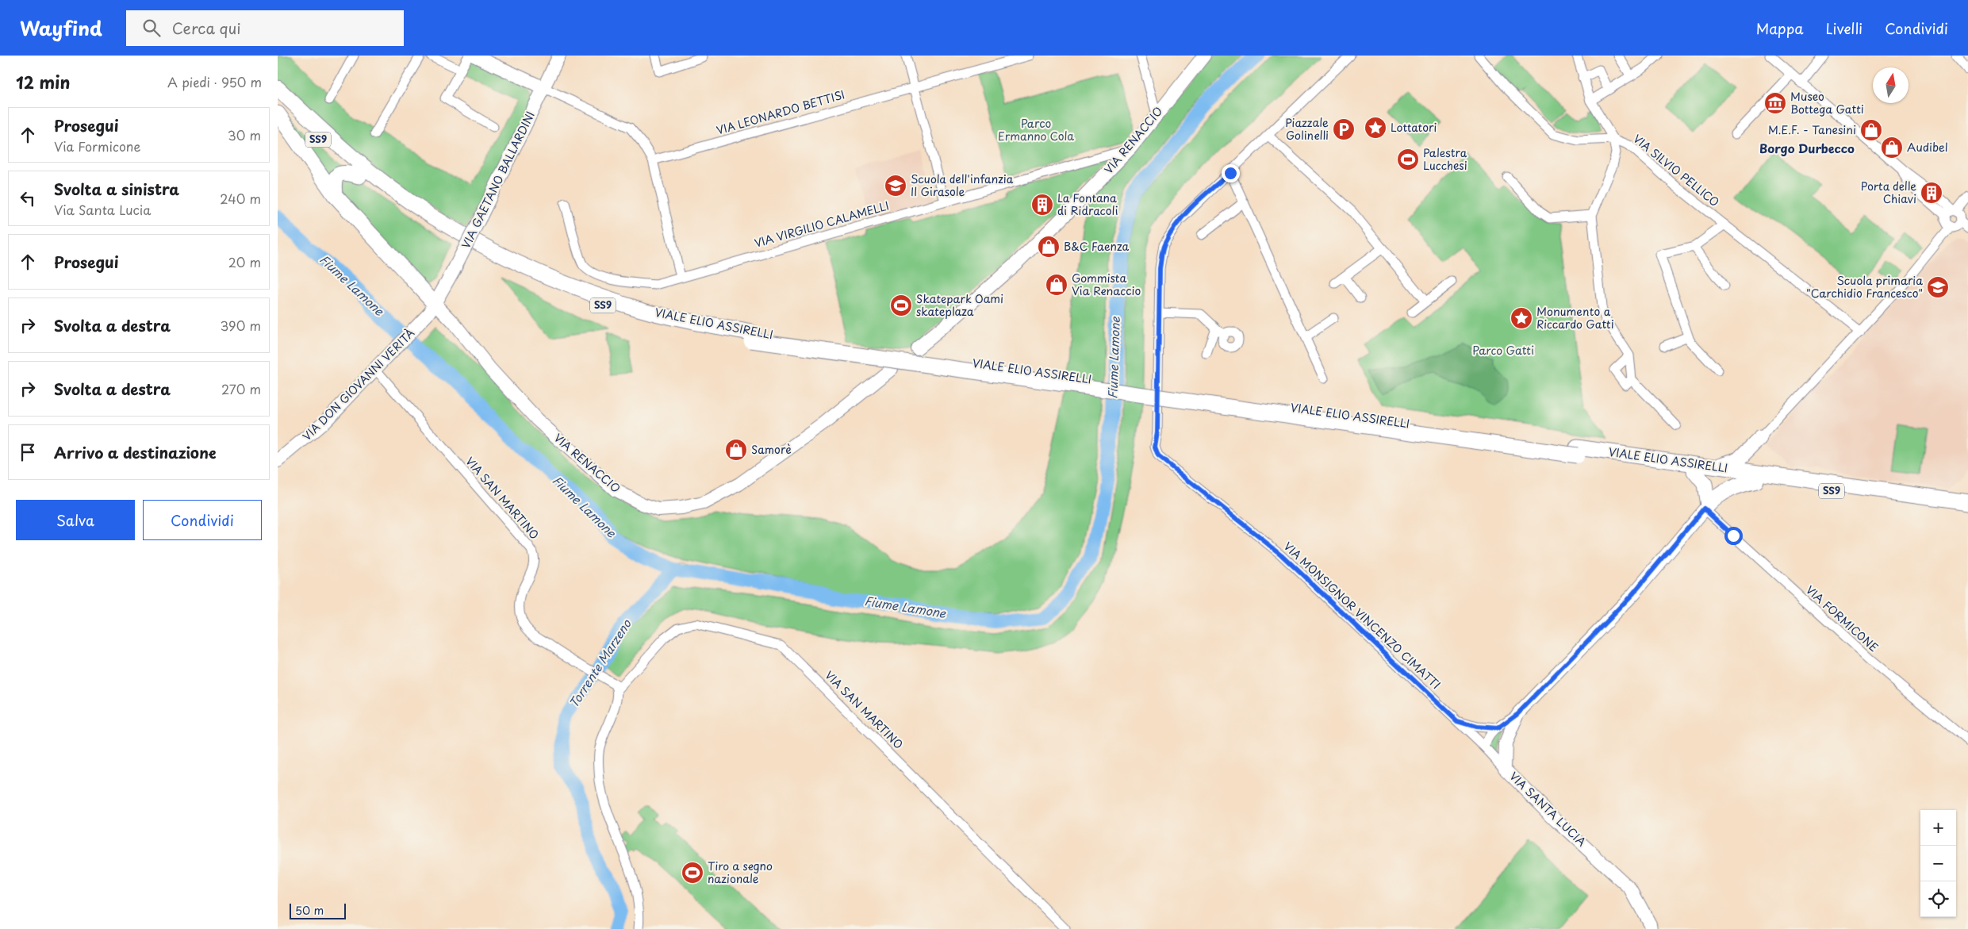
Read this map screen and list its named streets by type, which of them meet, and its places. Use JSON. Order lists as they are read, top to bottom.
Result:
{
  "streets": {
    "main road": ["SS9", "VIALE ELIO ASSIRELLI"],
    "street": [
      "VIA LEONARDO BETTISI",
      "VIA RENACCIO",
      "VIA SILVIO PELLICO",
      "VIA GAETANO BALLARDINI",
      "VIA VIRGILIO CALAMELLI",
      "VIA DON GIOVANNI VERITÀ",
      "VIA SAN MARTINO",
      "VIA MONSIGNOR VINCENZO CIMATTI",
      "VIA FORMICONE",
      "VIA SANTA LUCIA"
    ]
  },
  "crossings": [
    ["VIA RENACCIO", "VIA GAETANO BALLARDINI"],
    ["VIA RENACCIO", "VIA VIRGILIO CALAMELLI"],
    ["VIA RENACCIO", "VIA DON GIOVANNI VERITÀ"],
    ["VIA GAETANO BALLARDINI", "VIA DON GIOVANNI VERITÀ"],
    ["VIA DON GIOVANNI VERITÀ", "VIA SAN MARTINO"],
    ["VIA MONSIGNOR VINCENZO CIMATTI", "VIA SANTA LUCIA"],
    ["VIA FORMICONE", "VIA SANTA LUCIA"]
  ],
  "districts": ["Borgo Durbecco"],
  "water": ["Fiume Lamone", "Torrente Marzeno"],
  "parks": ["Parco Ermanno Cola", "Parco Gatti"],
  "places": {
    "museum": ["Museo Bottega Gatti"],
    "place": ["Lottatori", "Monumento a Riccardo Gatti"],
    "parking": ["Piazzale Golinelli"],
    "shop": [
      "M.E.F. - Tanesini",
      "Audibel",
      "B&C Faenza",
      "Gommista Via Renaccio",
      "Samorè"
    ],
    "sports": ["Palestra Lucchesi", "Skatepark Oami skateplaza", "Tiro a segno nazionale"],
    "school or university": ["Scuola dell'infanzia Il Girasole", "Scuola primaria \"Carchidio Francesco\""],
    "building": ["Porta delle Chiavi", "La Fontana di Ridracoli"]
  },
  "scale_bar": "50 m",
  "north": "top",
  "page": {
    "header": "Wayfind",
    "search": "Cerca qui",
    "nav": ["Mappa", "Livelli", "Condividi"],
    "heading": ["12 min", "A piedi · 950 m"],
    "list": [
      ["Prosegui", "Via Formicone", "30 m"],
      ["Svolta a sinistra", "Via Santa Lucia", "240 m"],
      ["Prosegui", "20 m"],
      ["Svolta a destra", "390 m"],
      ["Svolta a destra", "270 m"],
      "Arrivo a destinazione"
    ],
    "buttons": ["Salva", "Condividi"],
    "map_buttons": ["+", "−"],
    "scale": "50 m"
  }
}
